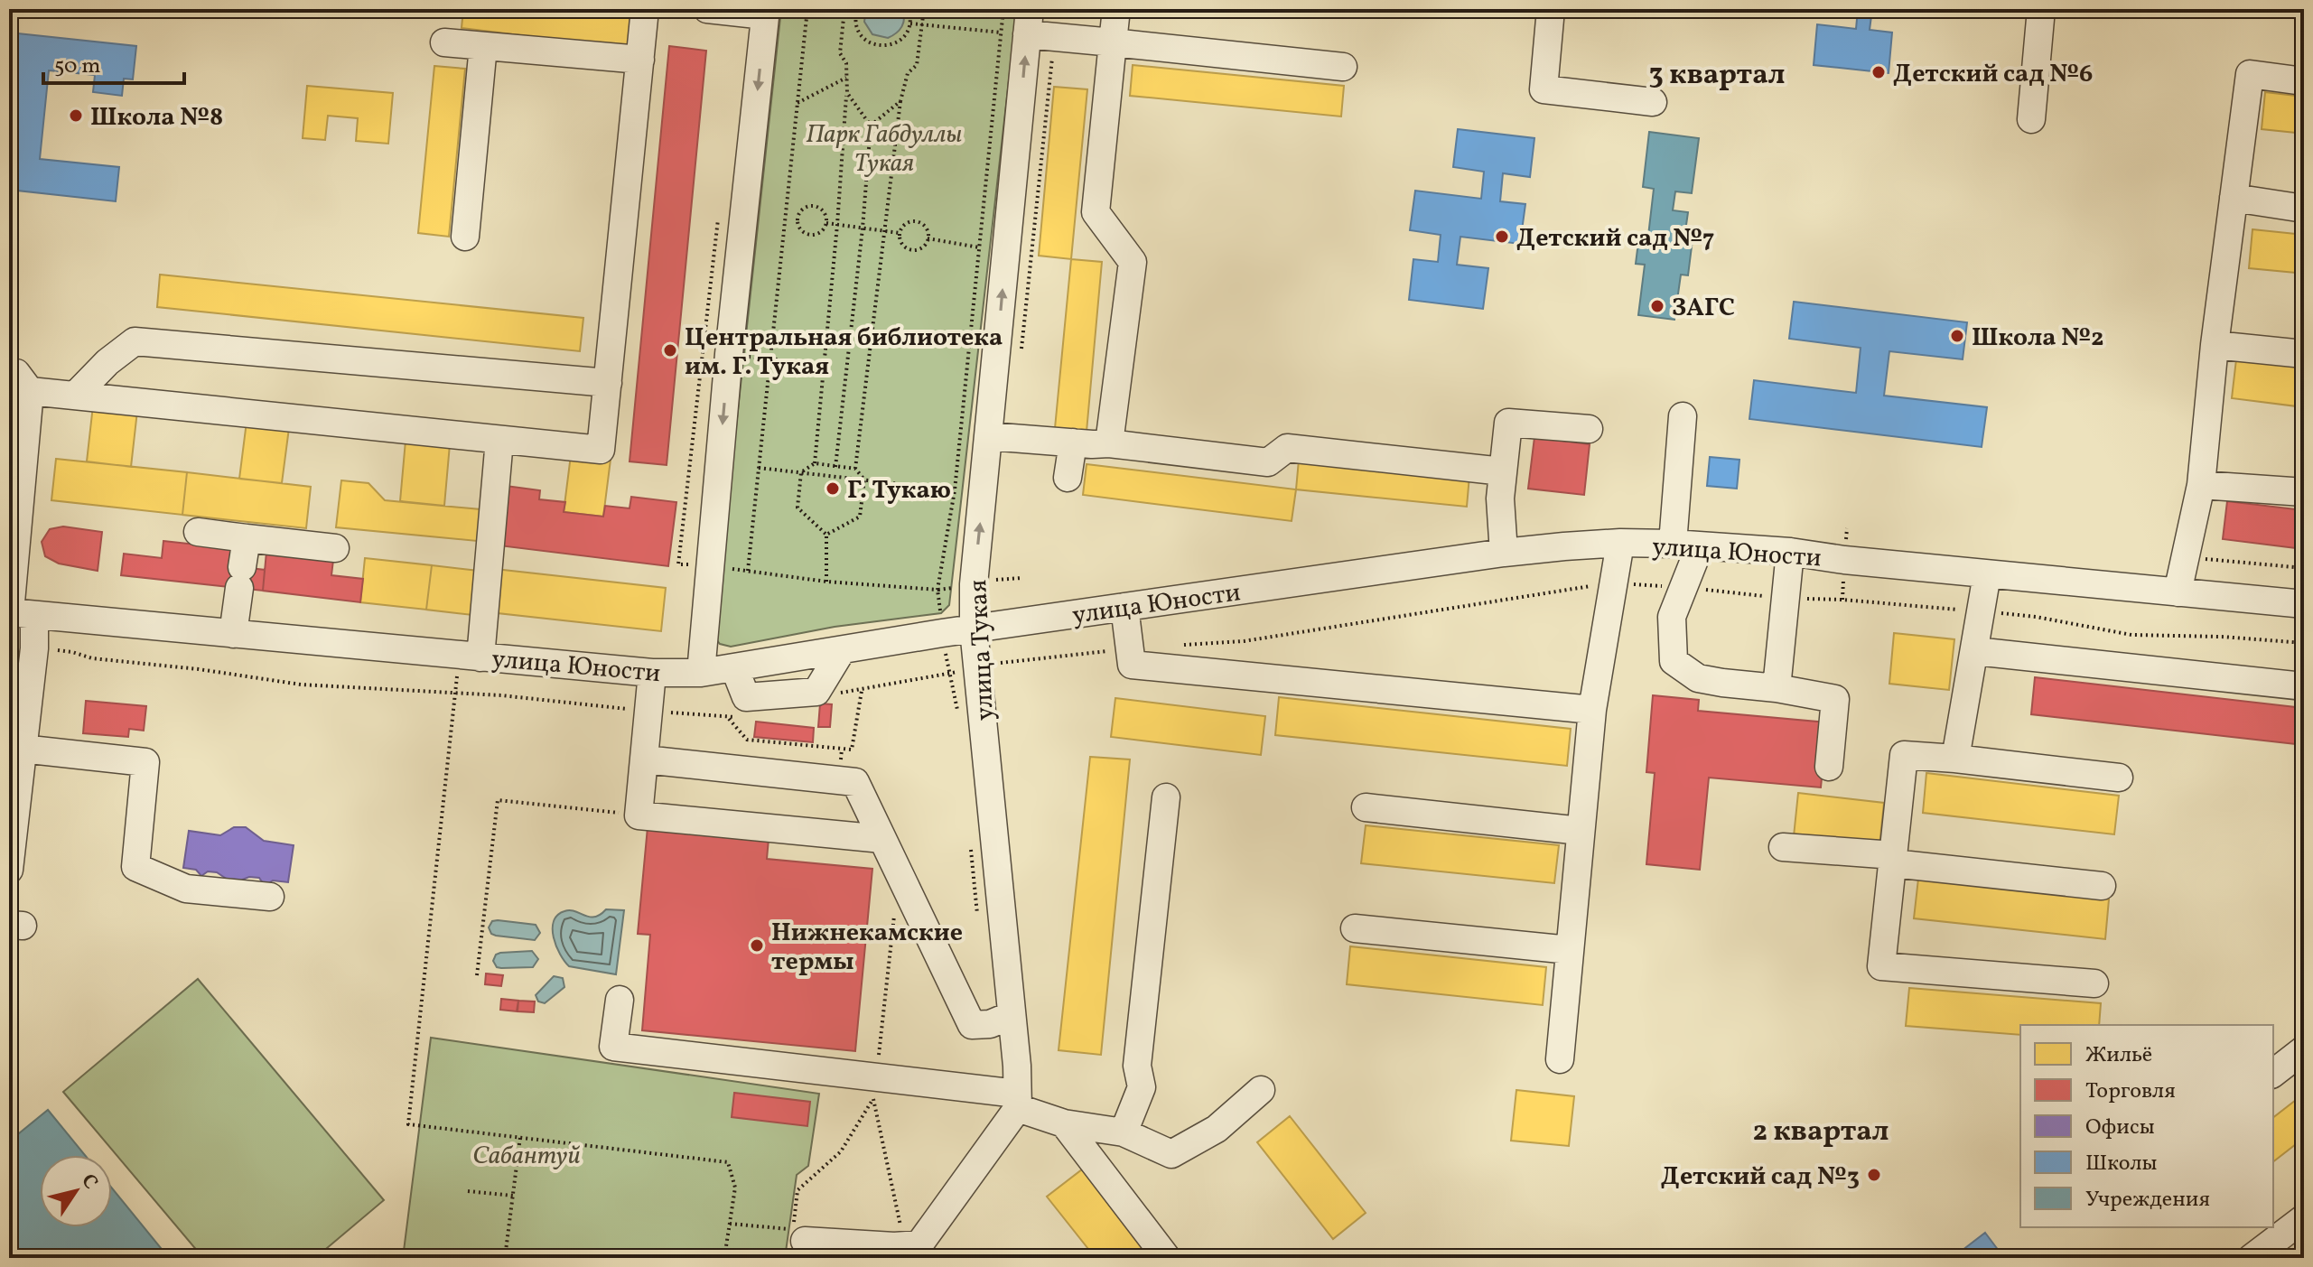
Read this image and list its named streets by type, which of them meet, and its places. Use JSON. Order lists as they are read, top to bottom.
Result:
{
  "streets": {
    "street": ["улица Юности", "улица Тукая"]
  },
  "crossings": [
    ["улица Юности", "улица Тукая"]
  ],
  "districts": ["3 квартал", "2 квартал"],
  "parks": ["Парк Габдуллы Тукая", "Сабантуй"],
  "places": [
    "Детский сад №6",
    "Школа №8",
    "Детский сад №7",
    "ЗАГС",
    "Школа №2",
    "Центральная библиотека им. Г. Тукая",
    "Г. Тукаю",
    "Нижнекамские термы",
    "Детский сад №3"
  ],
  "legend": [
    "Жильё",
    "Торговля",
    "Офисы",
    "Школы",
    "Учреждения"
  ],
  "scale_bar": "50 m",
  "north": "top right"
}
